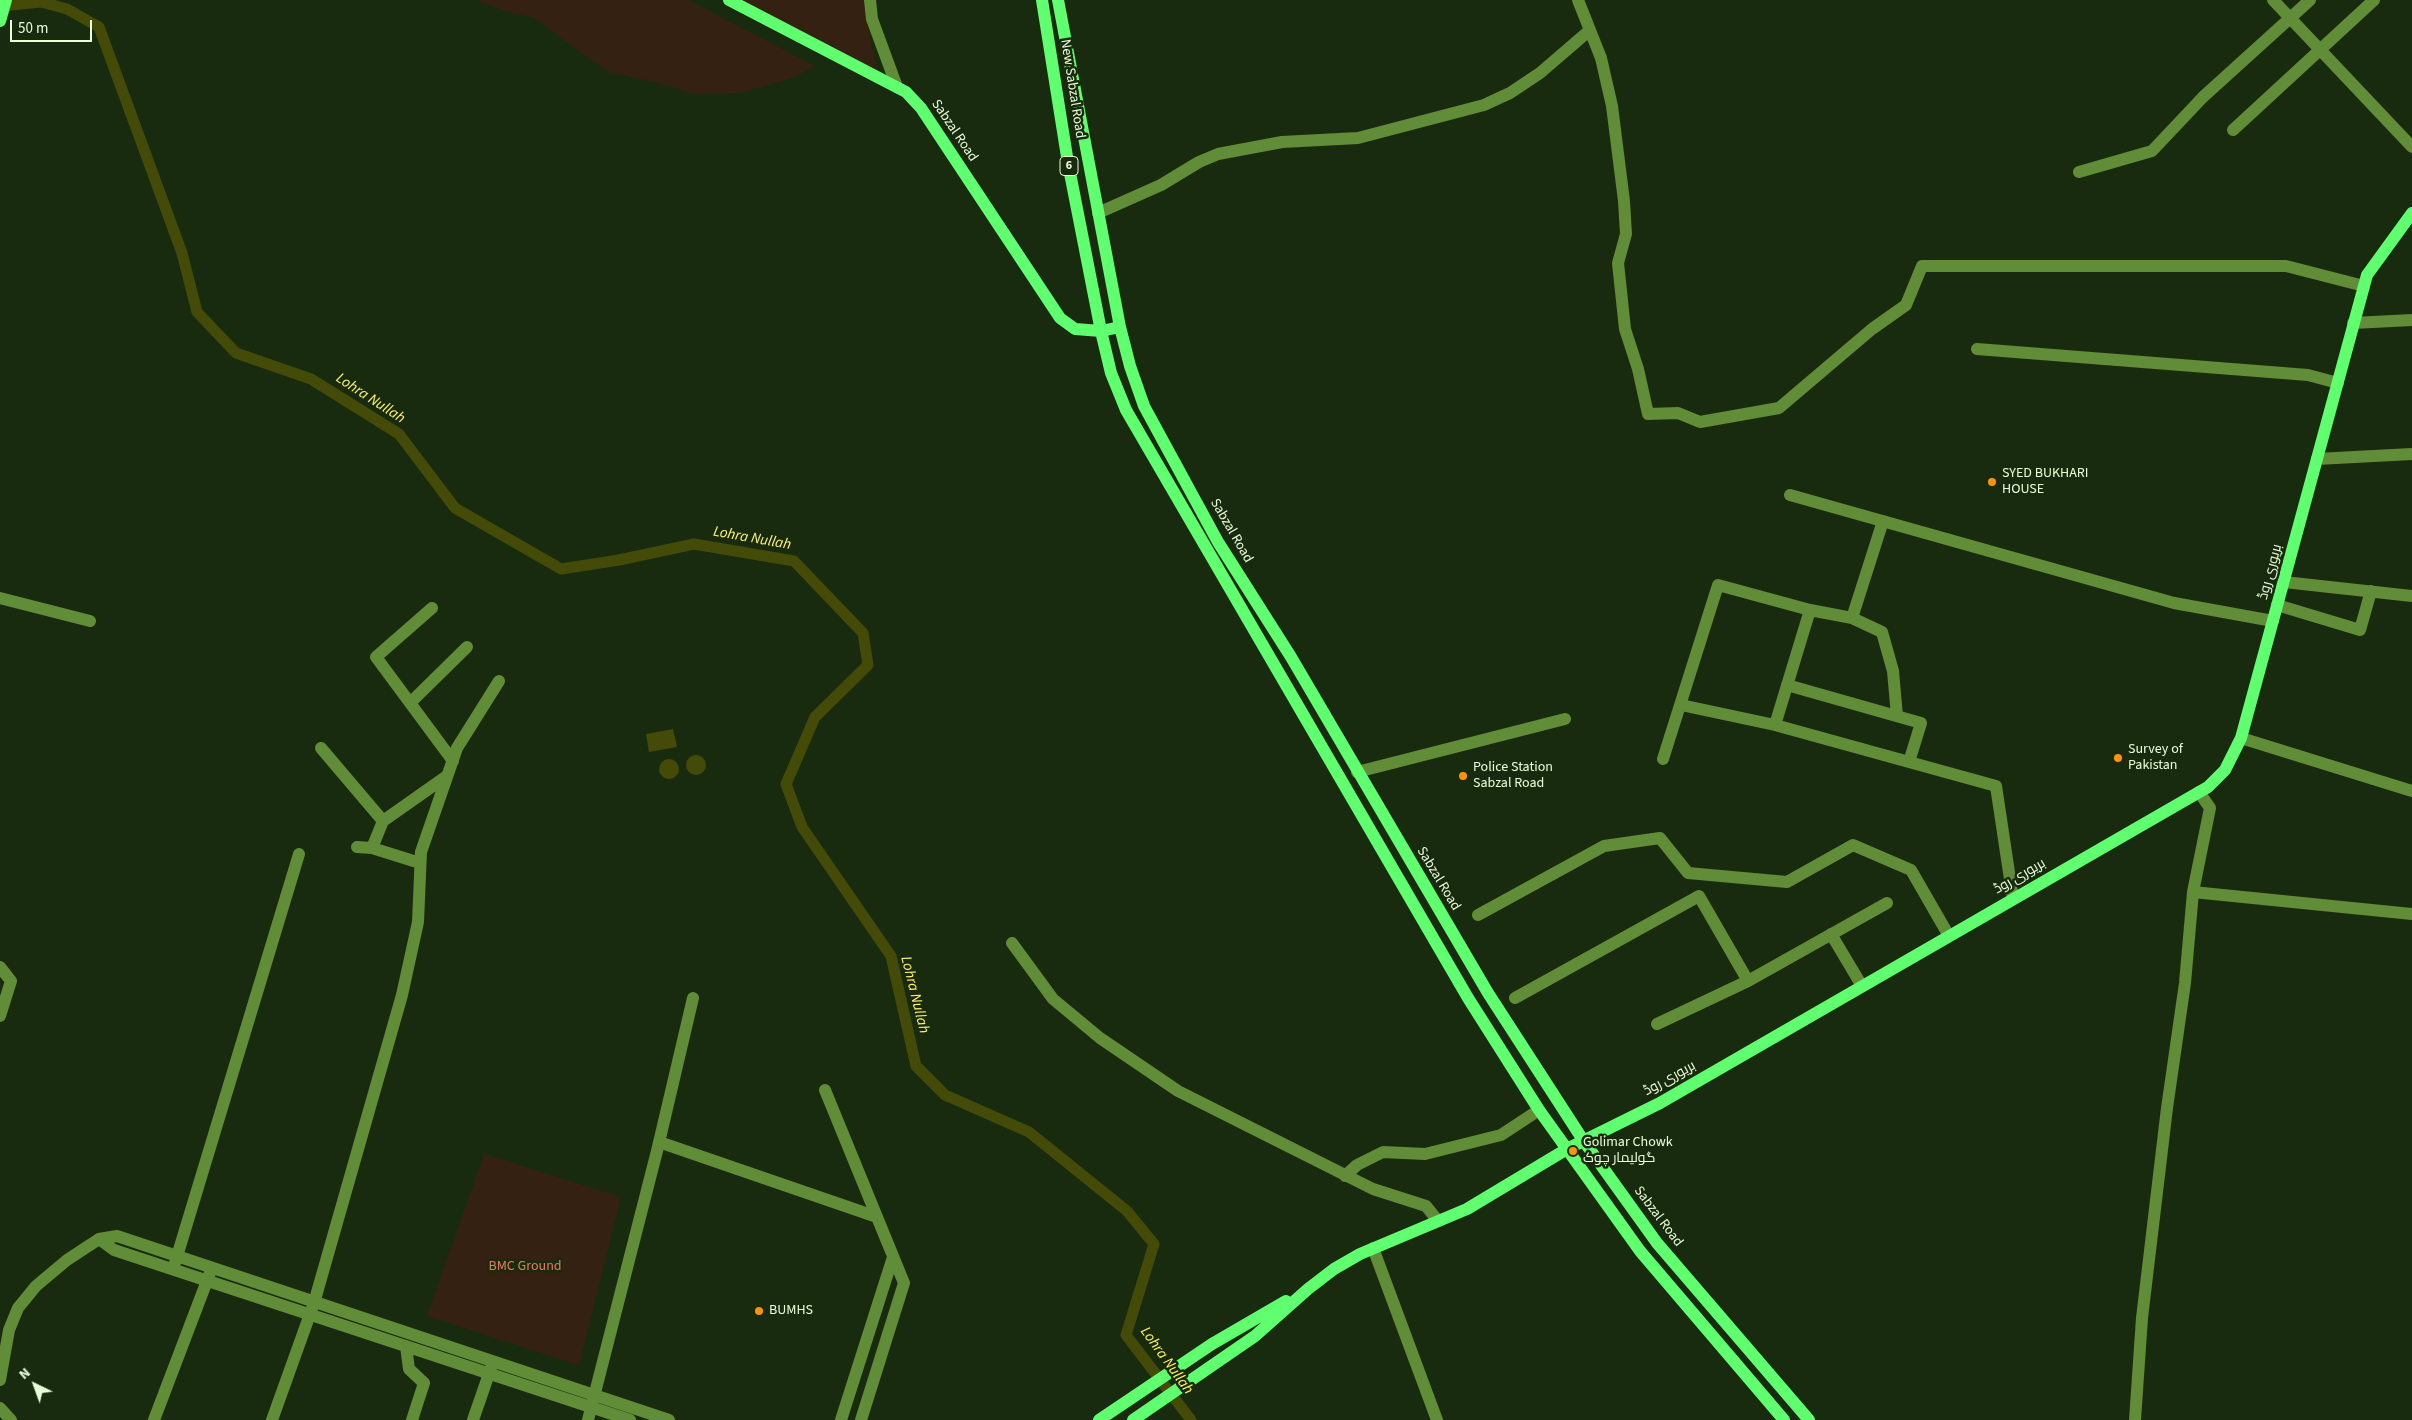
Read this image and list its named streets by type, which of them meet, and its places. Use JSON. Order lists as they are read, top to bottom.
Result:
{
  "streets": {
    "main road": [
      "New Sabzal Road",
      "Sabzal Road",
      "6",
      "بریوری روڈ"
    ]
  },
  "crossings": [
    ["New Sabzal Road", "Sabzal Road"],
    ["Sabzal Road", "بریوری روڈ"]
  ],
  "water": ["Lohra Nullah"],
  "parks": ["BMC Ground"],
  "places": [
    "SYED BUKHARI HOUSE",
    "Survey of Pakistan",
    "Police Station Sabzal Road",
    "Golimar Chowk گولیمار چوک",
    "BUMHS"
  ],
  "scale_bar": "50 m",
  "north": "top left"
}
